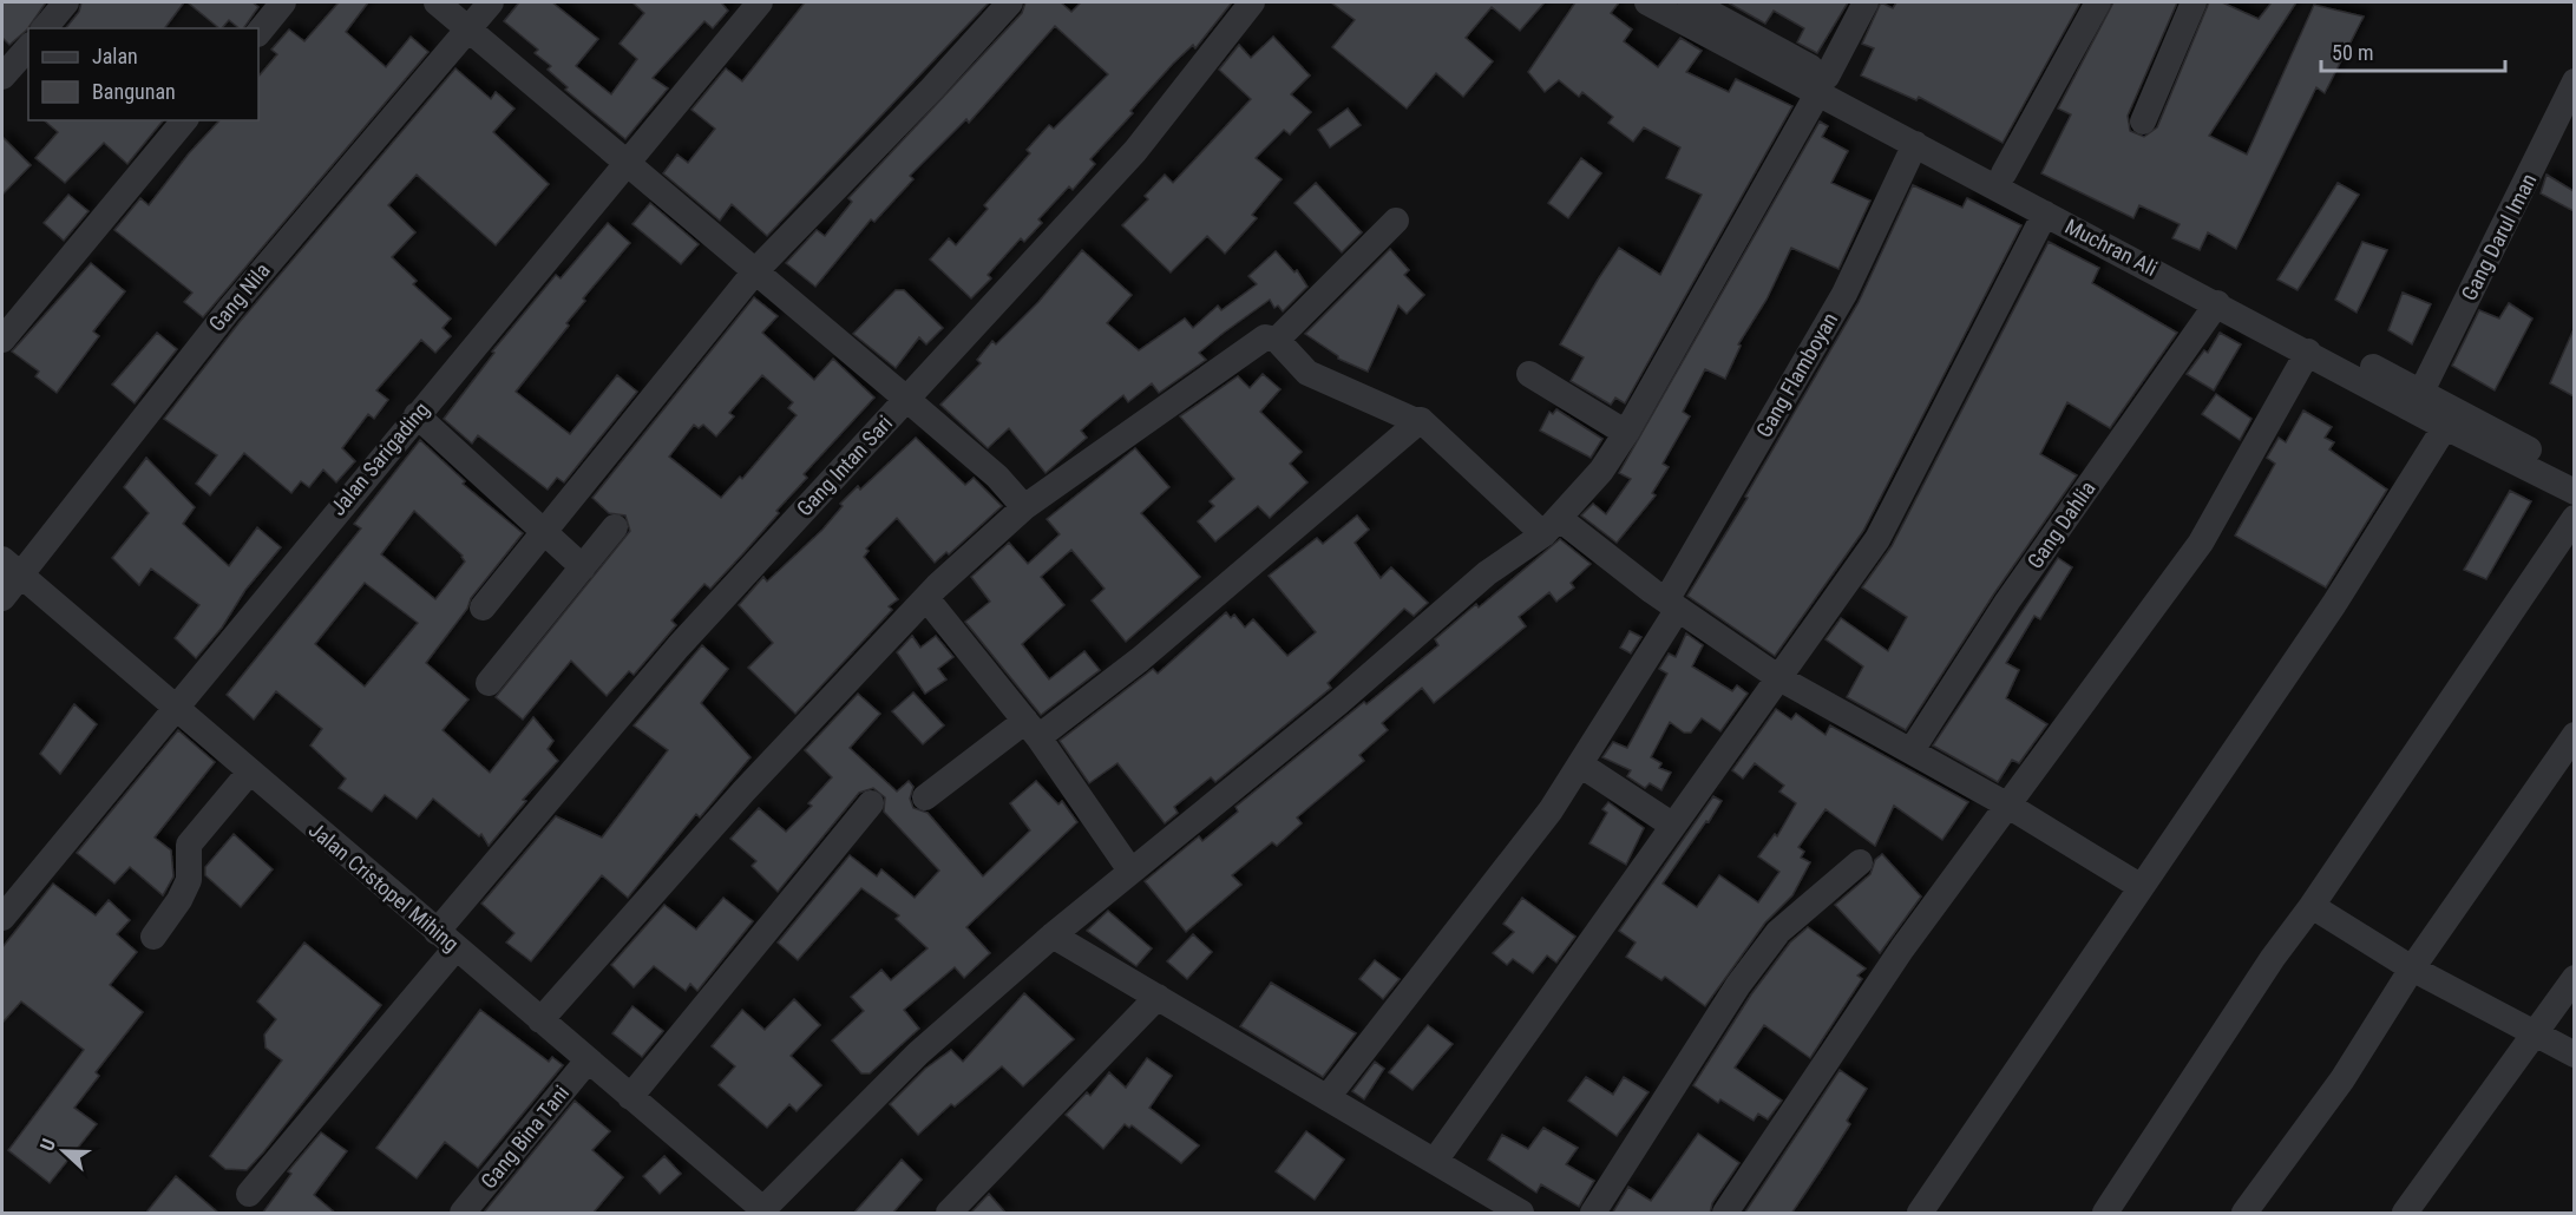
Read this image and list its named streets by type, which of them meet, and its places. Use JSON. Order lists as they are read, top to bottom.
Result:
{
  "streets": {
    "street": [
      "Gang Darul Iman",
      "Muchran Ali",
      "Gang Nila",
      "Gang Flamboyan",
      "Jalan Sarigading",
      "Gang Intan Sari",
      "Gang Dahlia",
      "Jalan Cristopel Mihing",
      "Gang Bina Tani"
    ]
  },
  "crossings": [
    ["Gang Darul Iman", "Muchran Ali"],
    ["Muchran Ali", "Gang Flamboyan"],
    ["Muchran Ali", "Gang Dahlia"],
    ["Gang Nila", "Jalan Cristopel Mihing"],
    ["Jalan Sarigading", "Jalan Cristopel Mihing"],
    ["Gang Intan Sari", "Jalan Cristopel Mihing"],
    ["Jalan Cristopel Mihing", "Gang Bina Tani"]
  ],
  "legend": ["Jalan", "Bangunan"],
  "scale_bar": "50 m",
  "north": "left"
}
